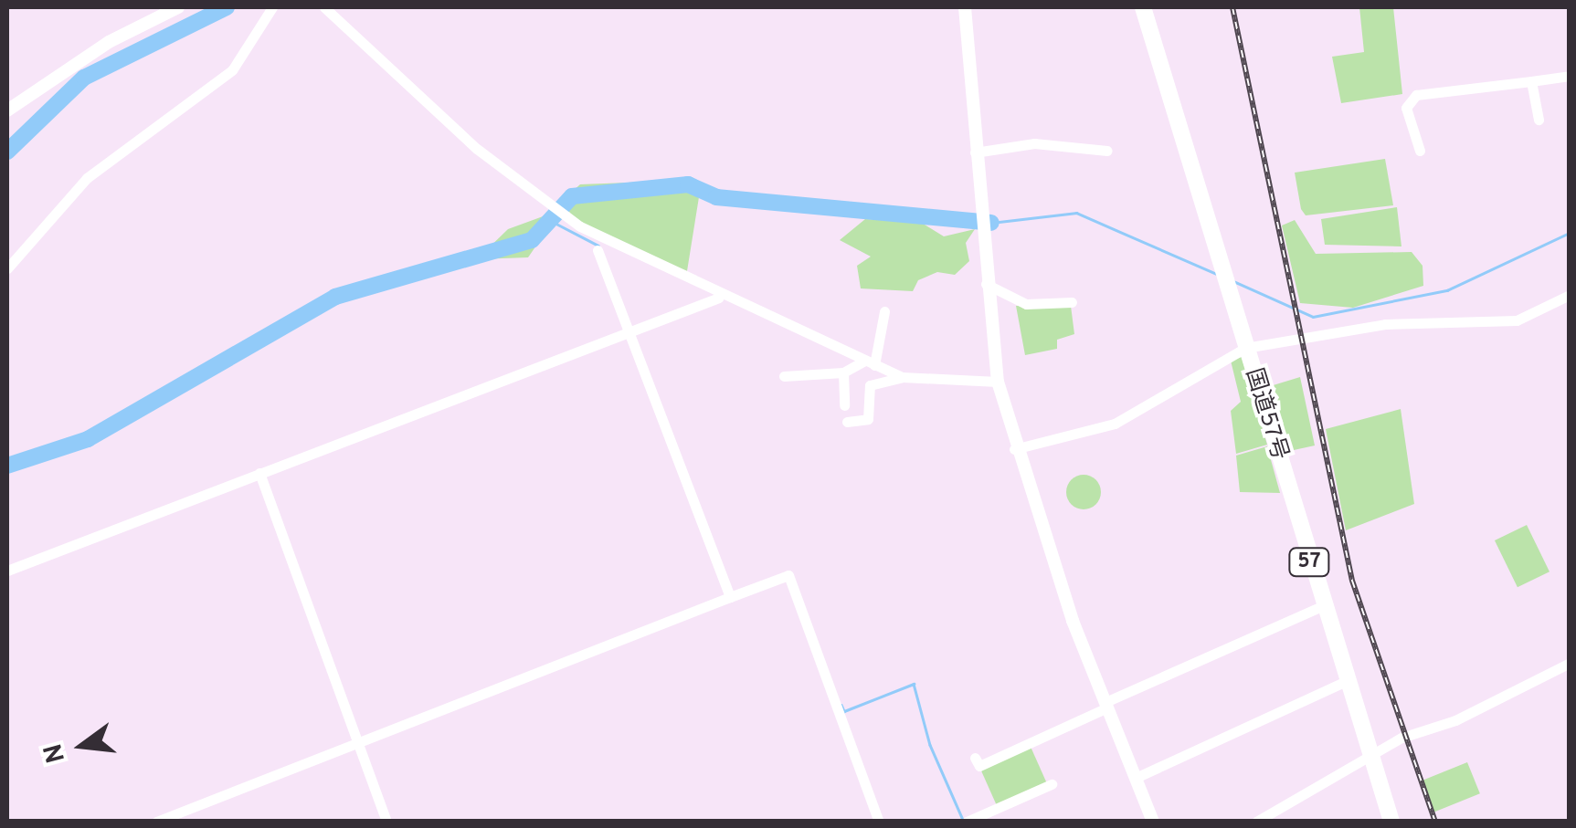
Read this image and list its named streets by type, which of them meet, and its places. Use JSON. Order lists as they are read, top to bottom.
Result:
{
  "streets": {
    "highway": ["国道57号", "57"]
  },
  "north": "left"
}
